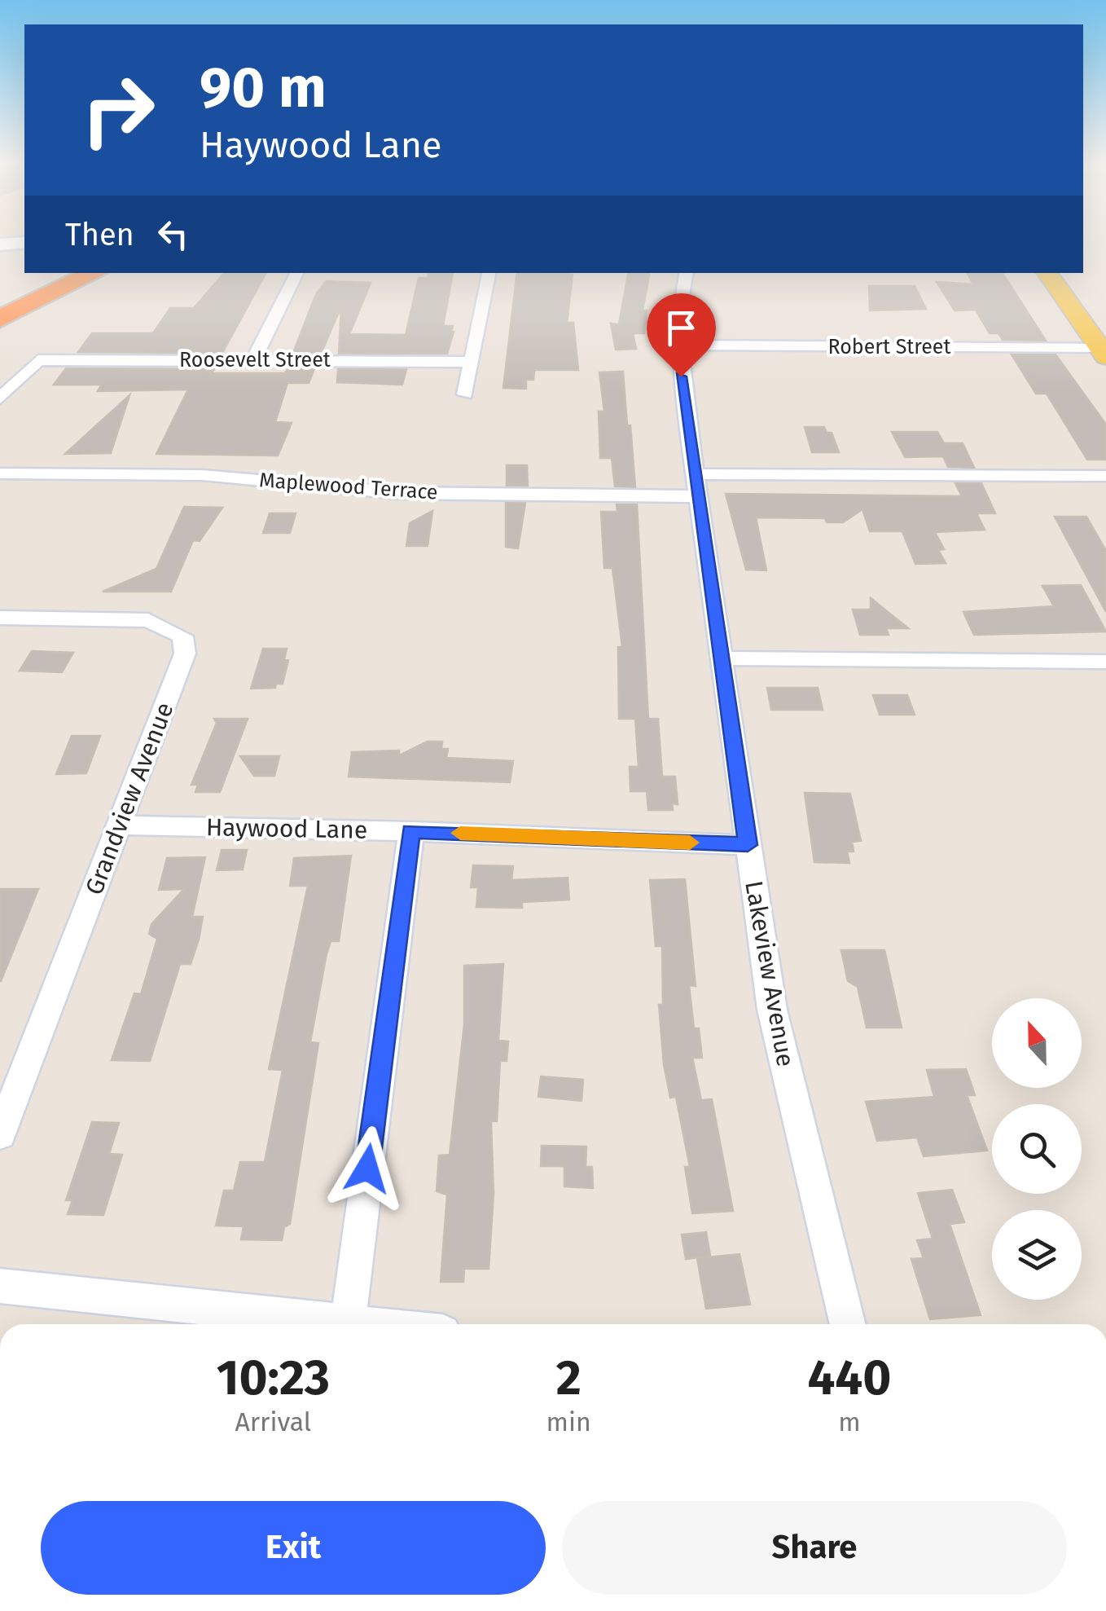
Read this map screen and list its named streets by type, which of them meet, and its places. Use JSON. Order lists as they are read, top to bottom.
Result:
{
  "streets": {
    "street": [
      "Robert Street",
      "Roosevelt Street",
      "Maplewood Terrace",
      "Grandview Avenue",
      "Haywood Lane",
      "Lakeview Avenue"
    ]
  },
  "crossings": [
    ["Robert Street", "Lakeview Avenue"],
    ["Maplewood Terrace", "Lakeview Avenue"],
    ["Grandview Avenue", "Haywood Lane"],
    ["Haywood Lane", "Lakeview Avenue"]
  ],
  "north": "top",
  "page": {
    "turn": ["90 m", "Haywood Lane"],
    "then": "Then",
    "eta": [
      "10:23",
      "Arrival",
      "2",
      "min",
      "440",
      "m"
    ],
    "buttons": ["Exit", "Share"]
  }
}
